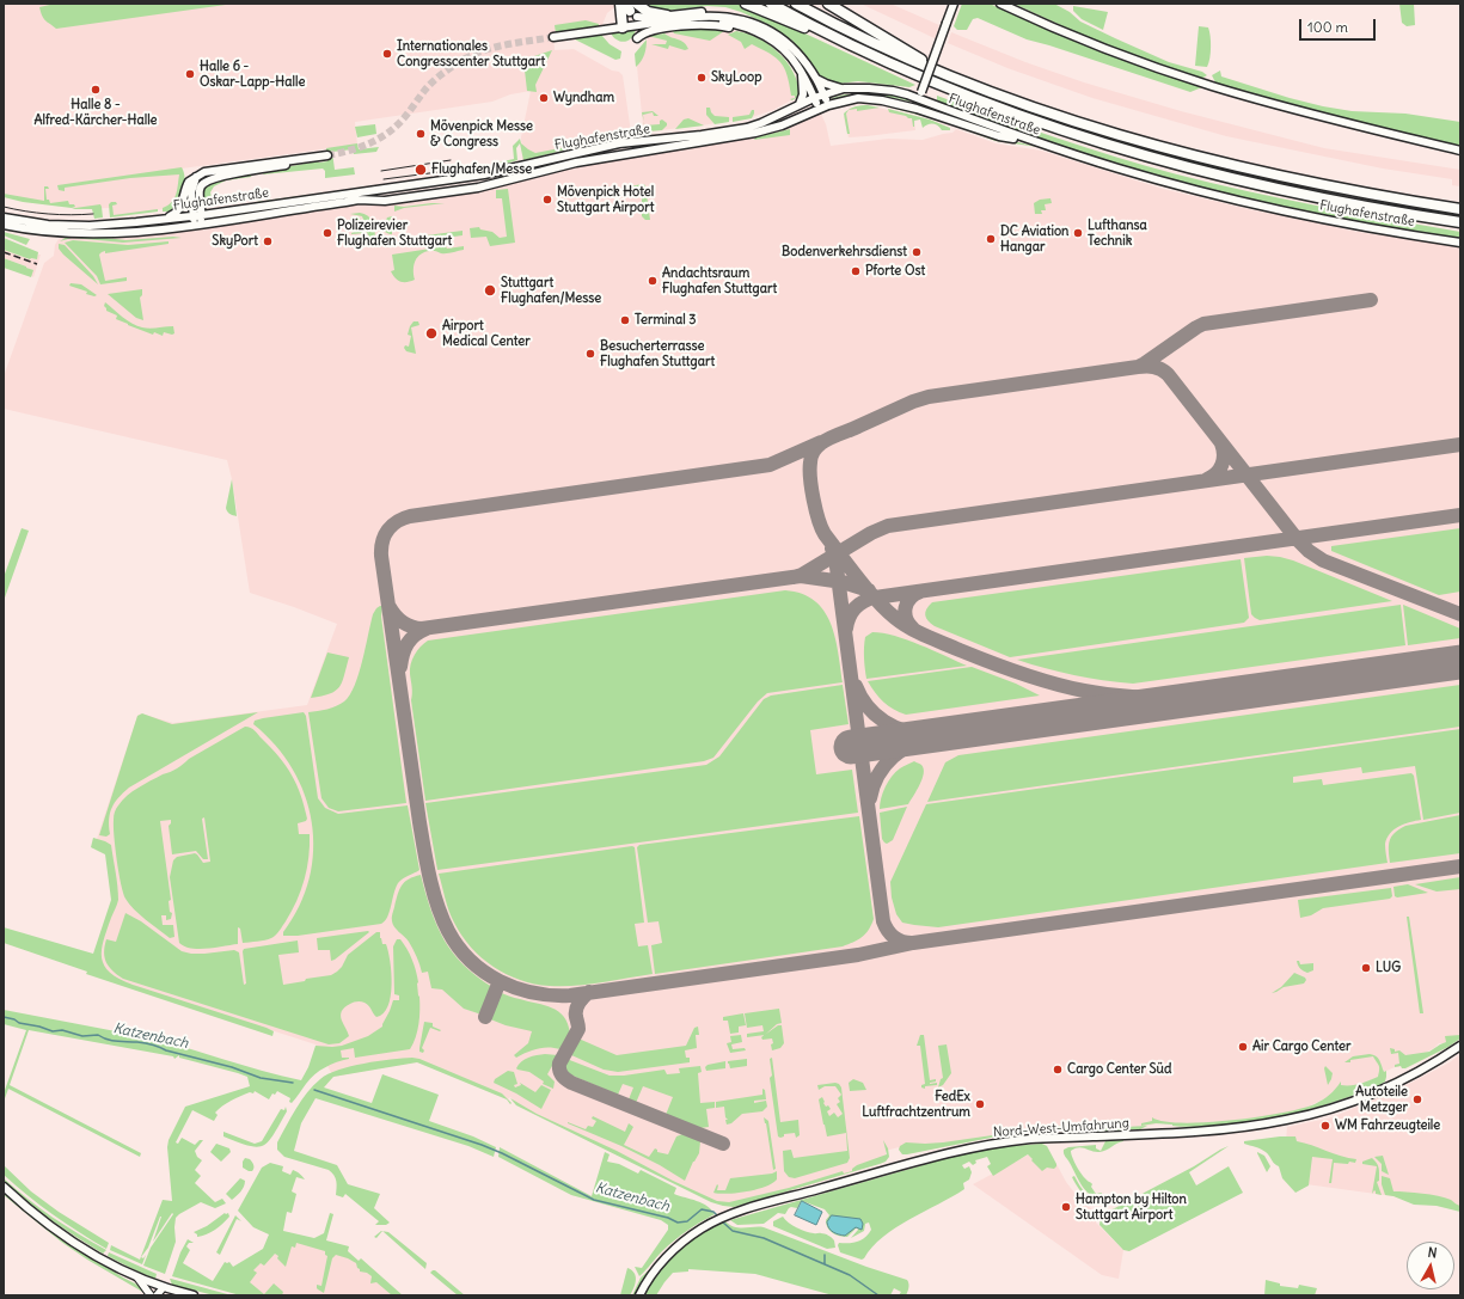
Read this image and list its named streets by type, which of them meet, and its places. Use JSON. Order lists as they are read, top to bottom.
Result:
{
  "streets": {
    "main road": ["Flughafenstraße", "Nord-West-Umfahrung"]
  },
  "water": ["Katzenbach"],
  "places": [
    "Internationales Congresscenter Stuttgart",
    "Halle 6 - Oskar-Lapp-Halle",
    "SkyLoop",
    "Halle 8 - Alfred-Kärcher-Halle",
    "Wyndham",
    "Mövenpick Messe & Congress",
    "Flughafen/Messe",
    "Mövenpick Hotel Stuttgart Airport",
    "Polizeirevier Flughafen Stuttgart",
    "Lufthansa Technik",
    "DC Aviation Hangar",
    "SkyPort",
    "Bodenverkehrsdienst",
    "Pforte Ost",
    "Andachtsraum Flughafen Stuttgart",
    "Stuttgart Flughafen/Messe",
    "Terminal 3",
    "Airport Medical Center",
    "Besucherterrasse Flughafen Stuttgart",
    "LUG",
    "Air Cargo Center",
    "Cargo Center Süd",
    "Autoteile Metzger",
    "FedEx Luftfrachtzentrum",
    "WM Fahrzeugteile",
    "Hampton by Hilton Stuttgart Airport"
  ],
  "scale_bar": "100 m",
  "north": "top"
}
